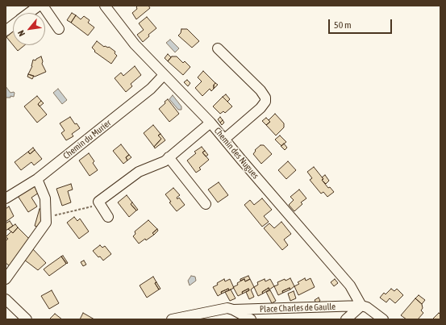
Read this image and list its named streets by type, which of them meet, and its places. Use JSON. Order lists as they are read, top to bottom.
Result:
{
  "streets": {
    "street": ["Chemin du Murier", "Chemin des Nugues", "Place Charles de Gaulle"]
  },
  "crossings": [
    ["Chemin du Murier", "Chemin des Nugues"],
    ["Chemin des Nugues", "Place Charles de Gaulle"]
  ],
  "scale_bar": "50 m",
  "north": "bottom left"
}
